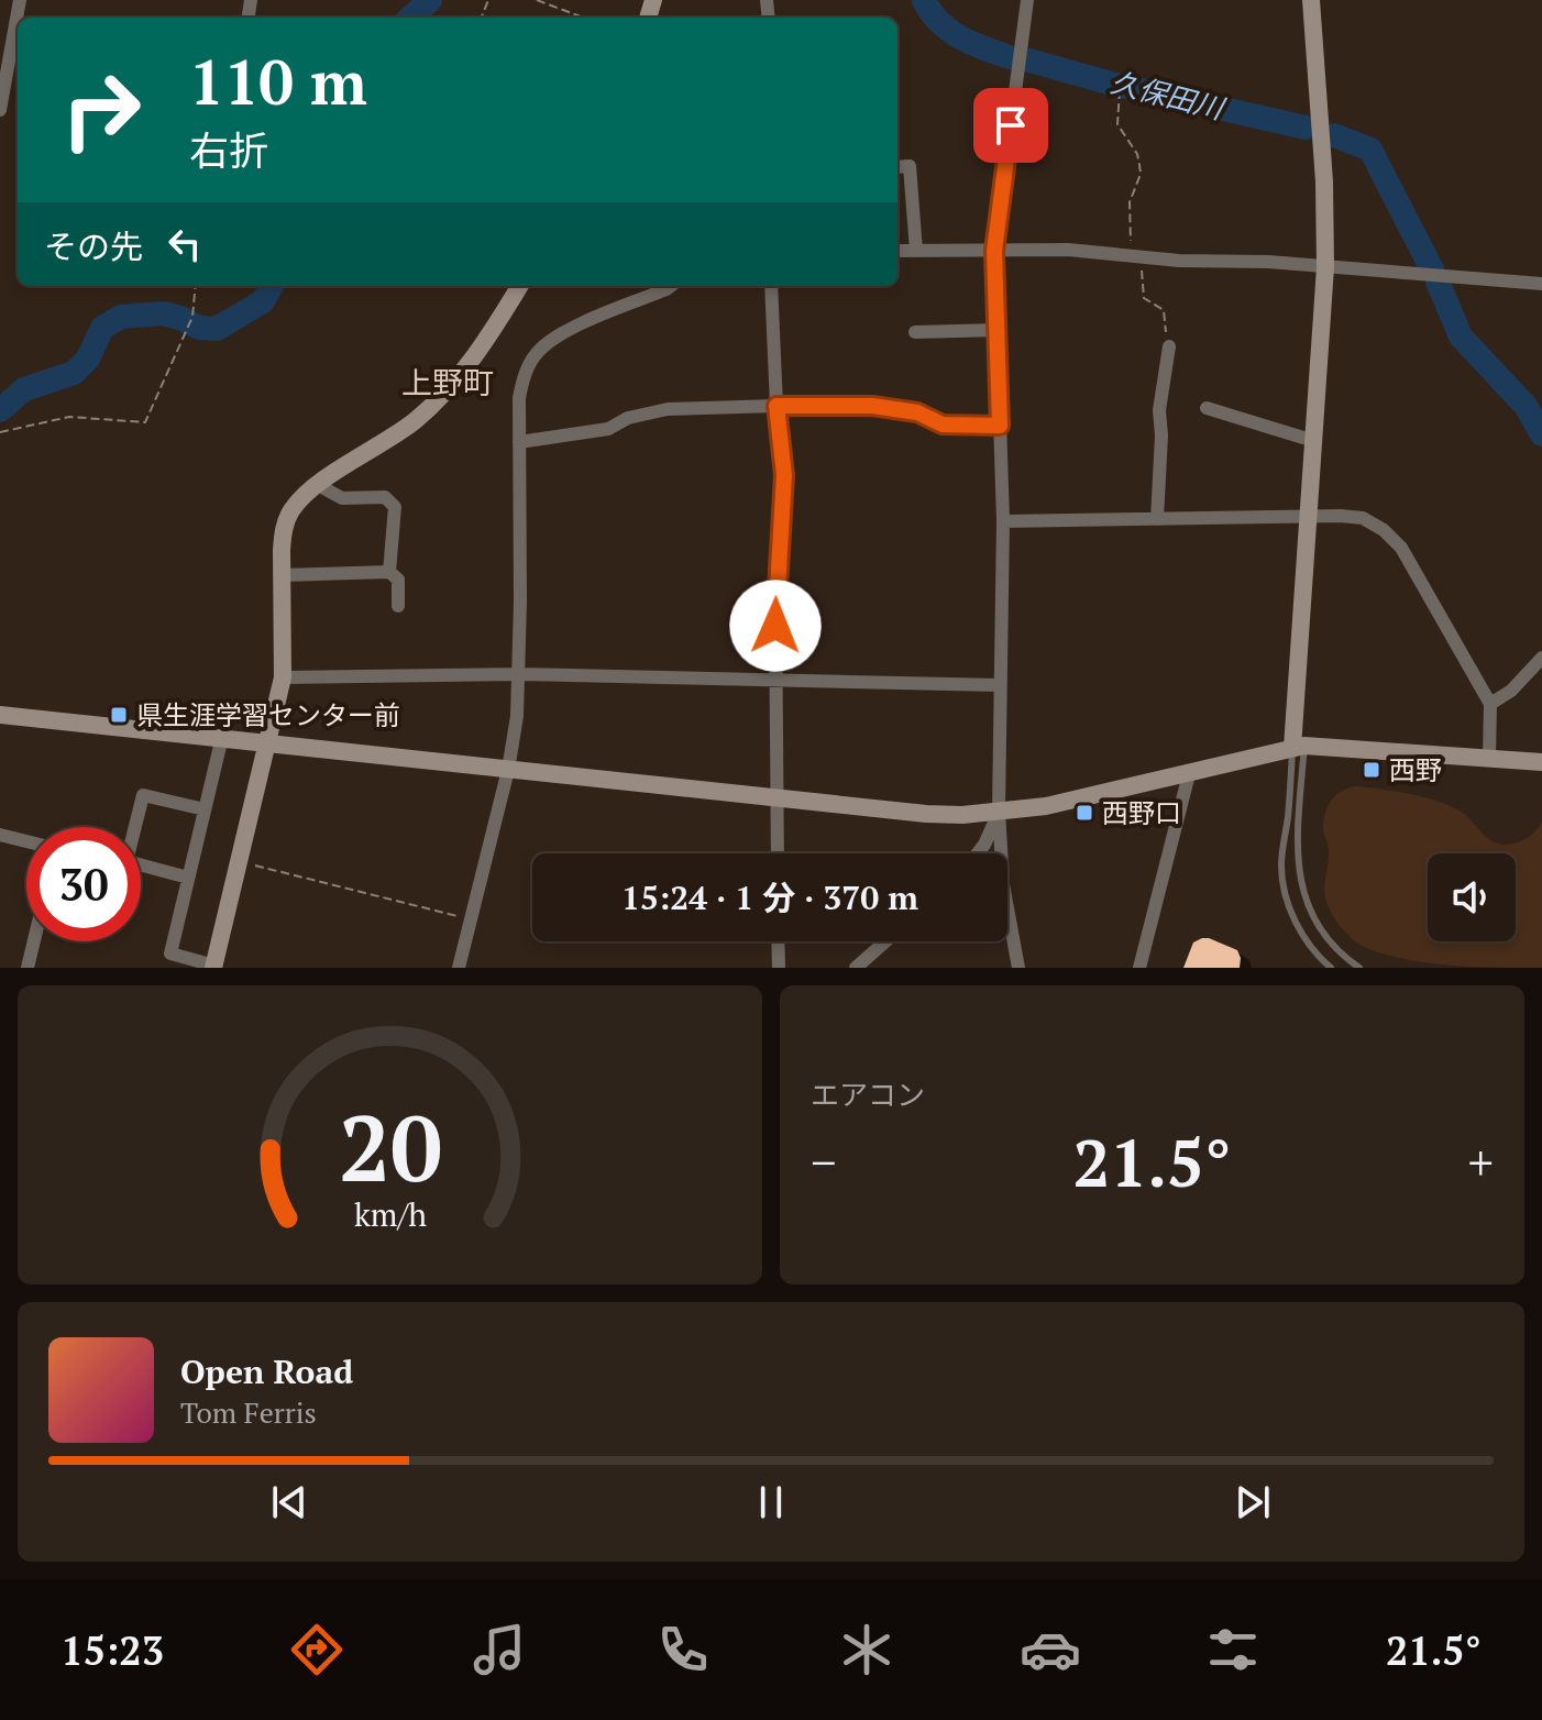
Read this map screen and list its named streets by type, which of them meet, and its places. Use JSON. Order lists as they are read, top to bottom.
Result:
{
  "districts": ["上野町"],
  "water": ["久保田川"],
  "places": {
    "transit": ["県生涯学習センター前", "西野", "西野口"]
  },
  "page": {
    "turn": ["110 m", "右折"],
    "then": "その先",
    "limit": "30",
    "trip": "15:24 · 1 分 · 370 m",
    "tile": "エアコン",
    "heat": ["−", "21.5°", "+"],
    "song": ["Open Road", "Tom Ferris"],
    "tabs": ["15:23", "21.5°"],
    "gauge": ["20", "km/h"]
  }
}
